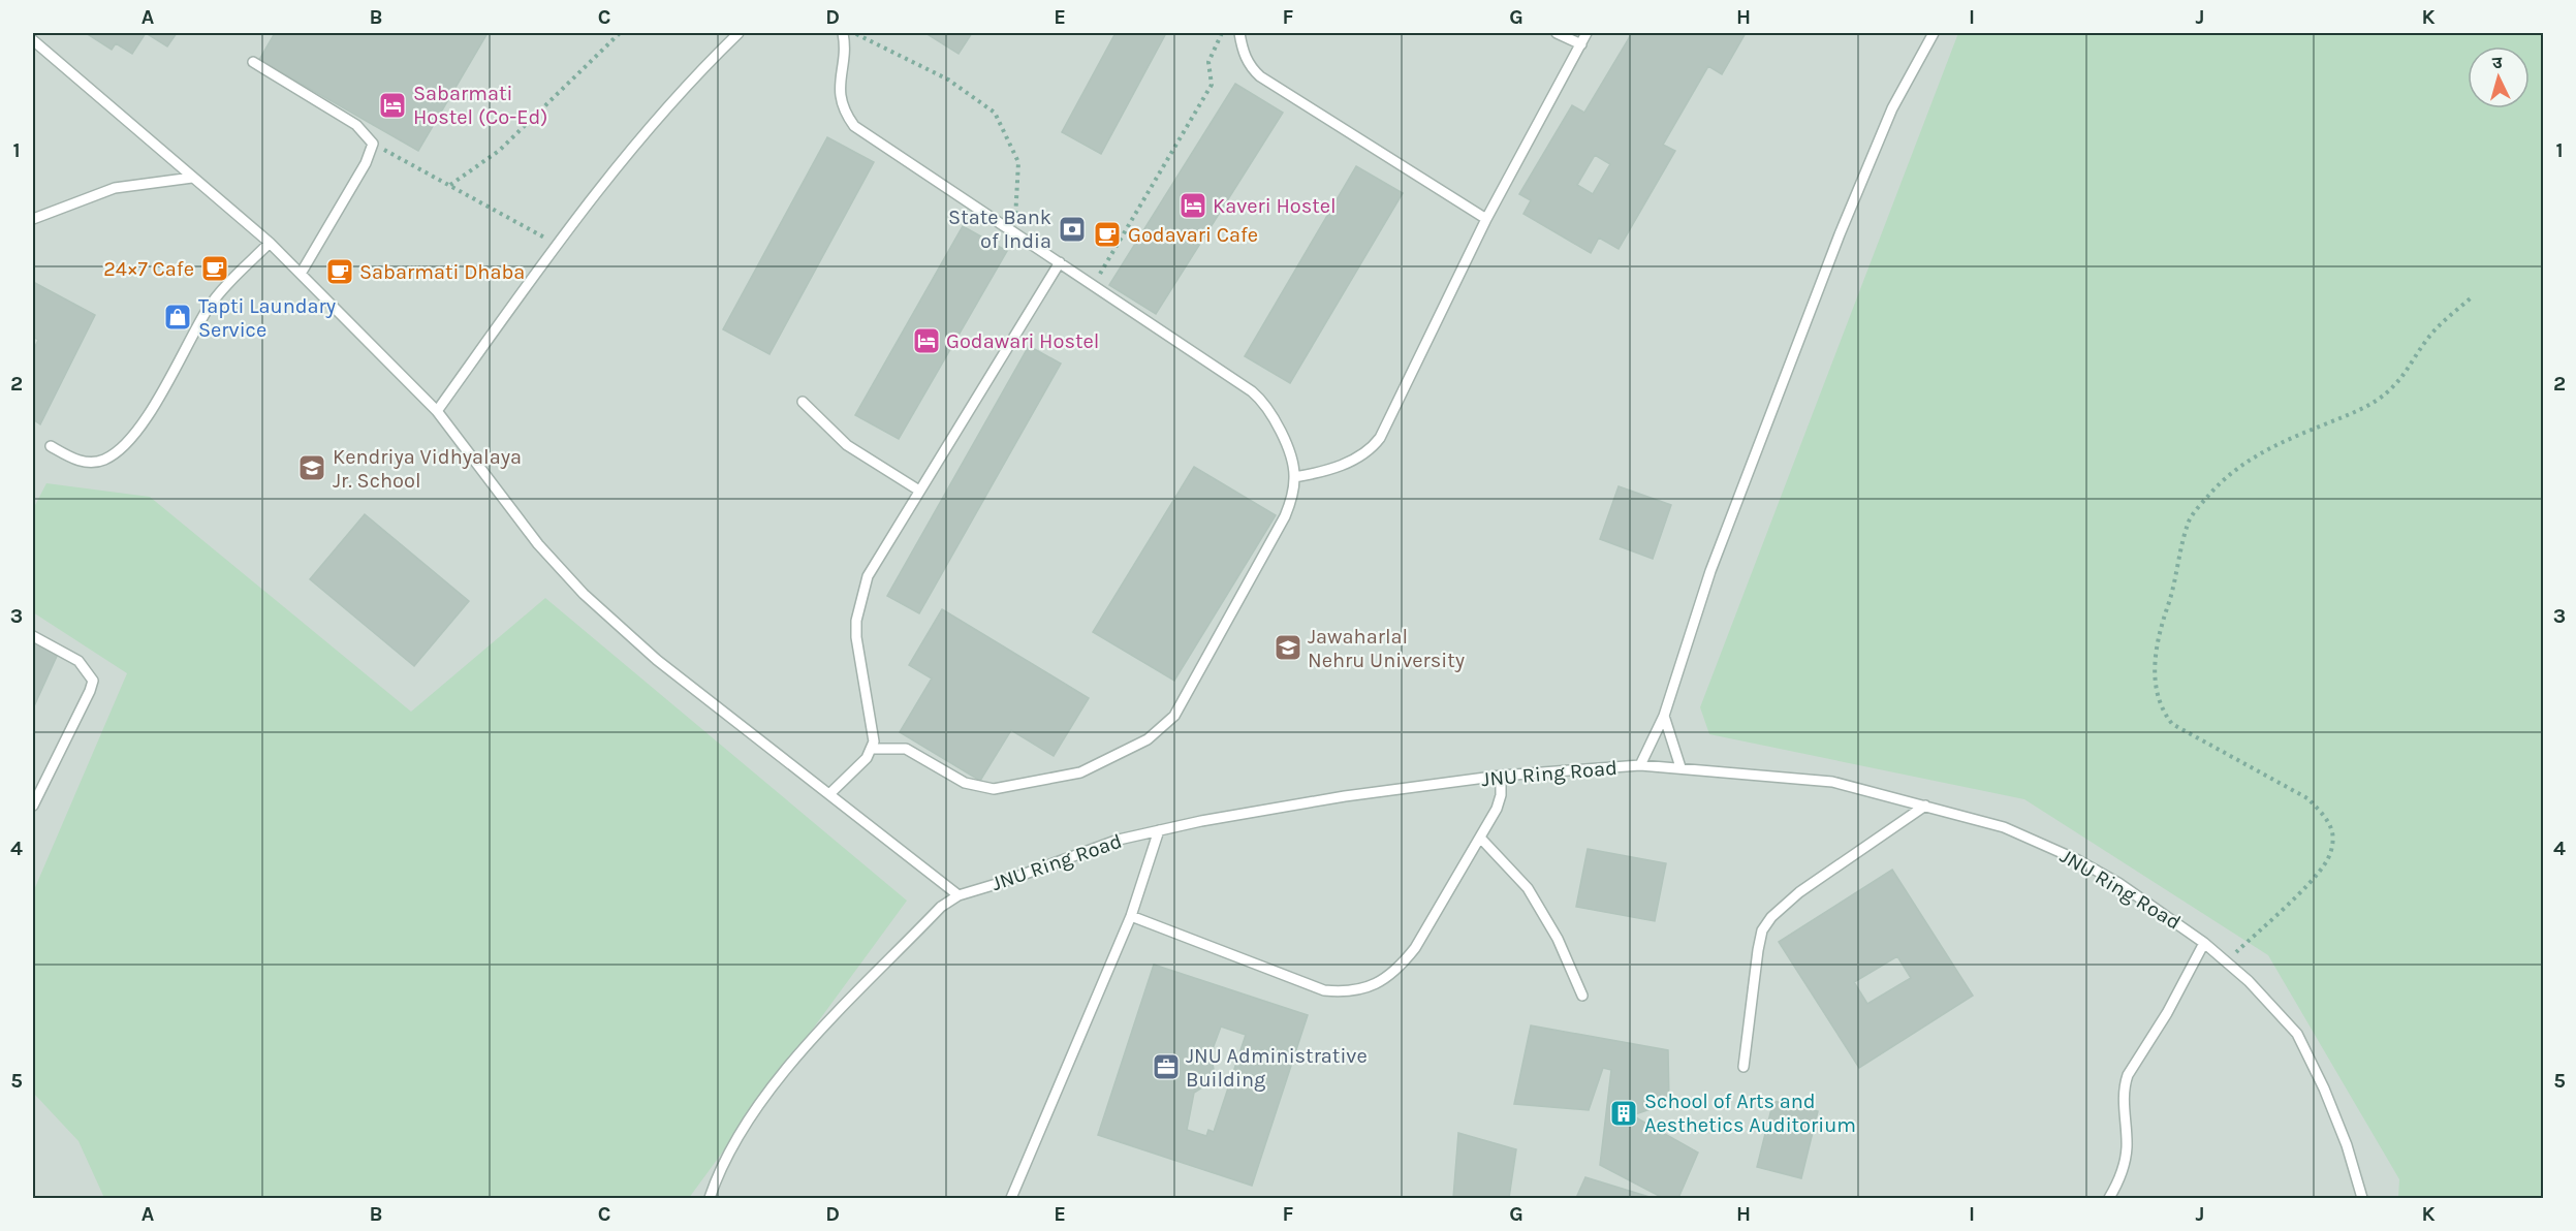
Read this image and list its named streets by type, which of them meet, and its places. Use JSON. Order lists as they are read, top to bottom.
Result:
{
  "streets": {
    "lane": ["JNU Ring Road"]
  },
  "places": {
    "hotel": ["Sabarmati Hostel (Co-Ed)", "Kaveri Hostel", "Godawari Hostel"],
    "bank": ["State Bank of India"],
    "cafe": ["Godavari Cafe", "24×7 Cafe", "Sabarmati Dhaba"],
    "shop": ["Tapti Laundary Service"],
    "school or university": ["Kendriya Vidhyalaya Jr. School", "Jawaharlal Nehru University"],
    "office": ["JNU Administrative Building"],
    "building": ["School of Arts and Aesthetics Auditorium"]
  },
  "north": "top",
  "grid": {
    "columns": [
      "A",
      "B",
      "C",
      "D",
      "E",
      "F",
      "G",
      "H",
      "I",
      "J",
      "K"
    ],
    "rows": [
      "1",
      "2",
      "3",
      "4",
      "5"
    ]
  }
}
